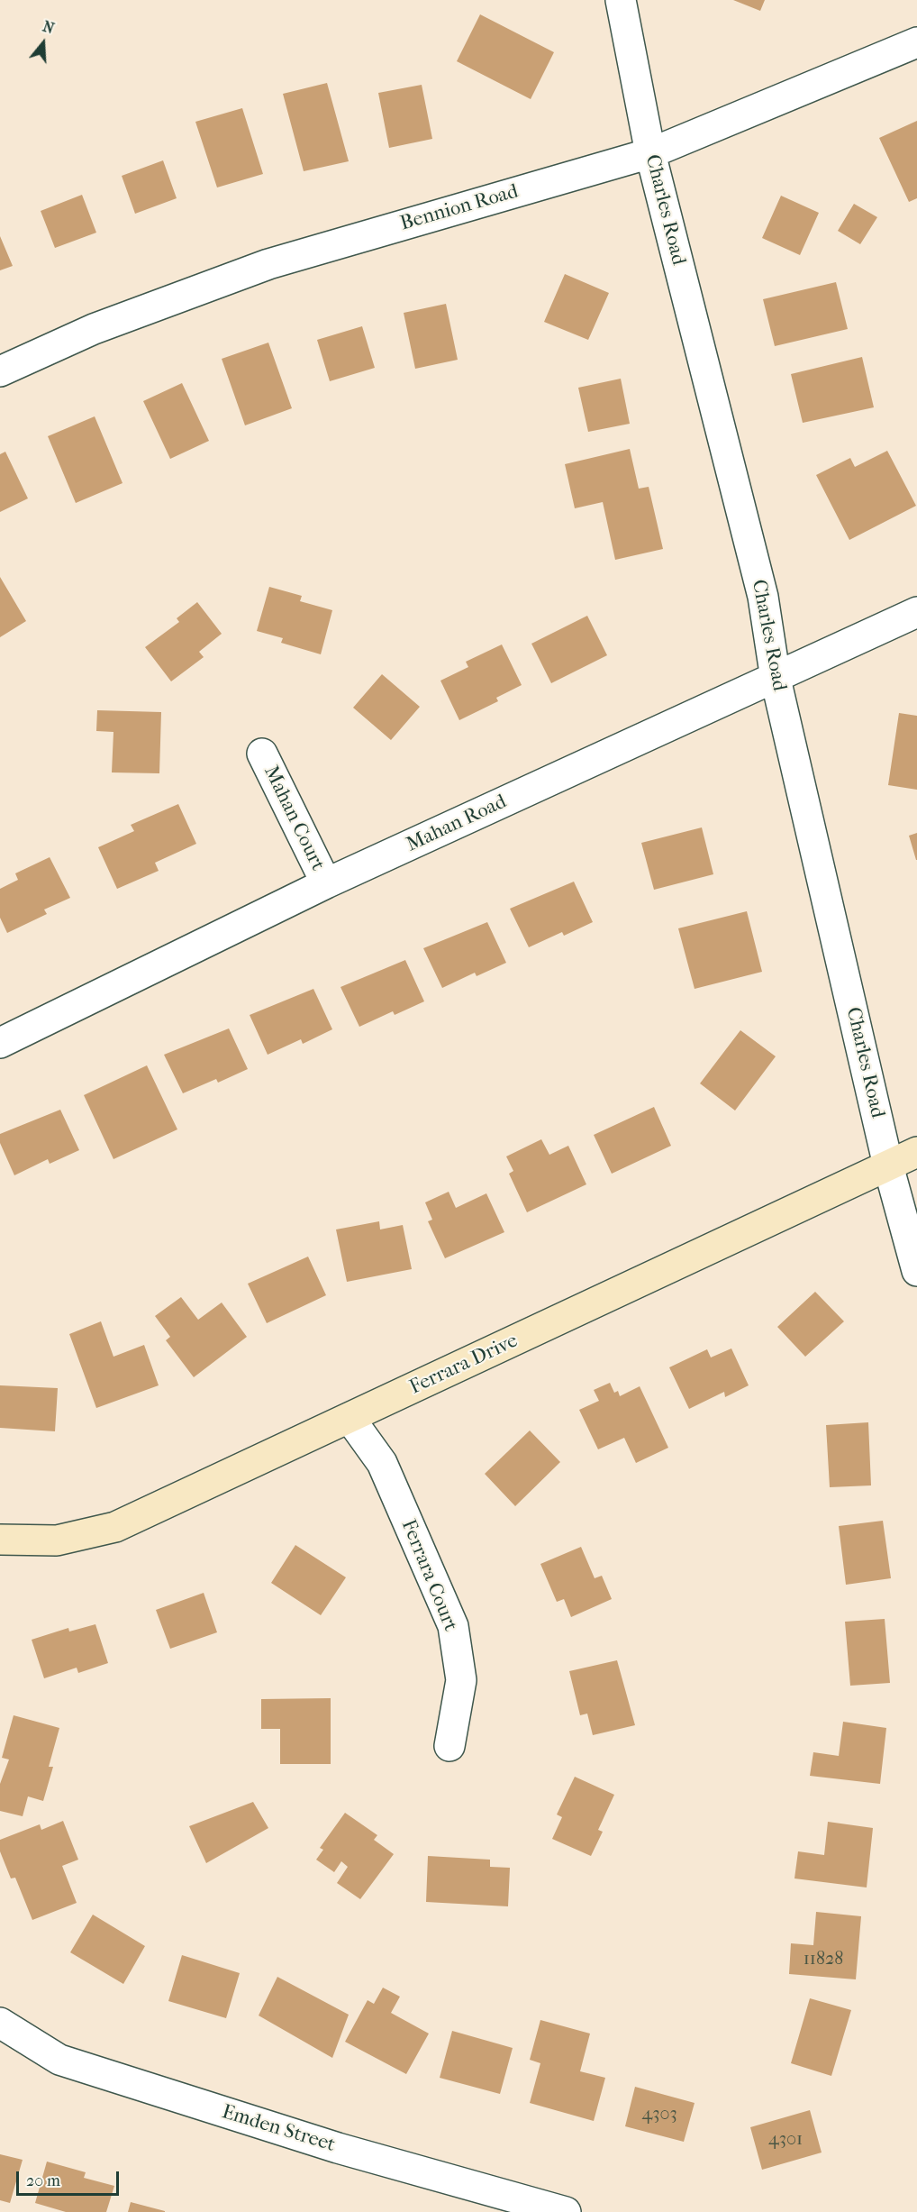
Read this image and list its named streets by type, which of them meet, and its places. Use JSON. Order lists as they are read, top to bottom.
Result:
{
  "streets": {
    "street": [
      "Bennion Road",
      "Charles Road",
      "Mahan Court",
      "Mahan Road",
      "Ferrara Drive",
      "Ferrara Court",
      "Emden Street"
    ]
  },
  "crossings": [
    ["Bennion Road", "Charles Road"],
    ["Charles Road", "Mahan Road"],
    ["Charles Road", "Ferrara Drive"],
    ["Mahan Court", "Mahan Road"],
    ["Ferrara Drive", "Ferrara Court"]
  ],
  "house_numbers": ["11828", "4303", "4301"],
  "scale_bar": "20 m",
  "north": "top"
}
